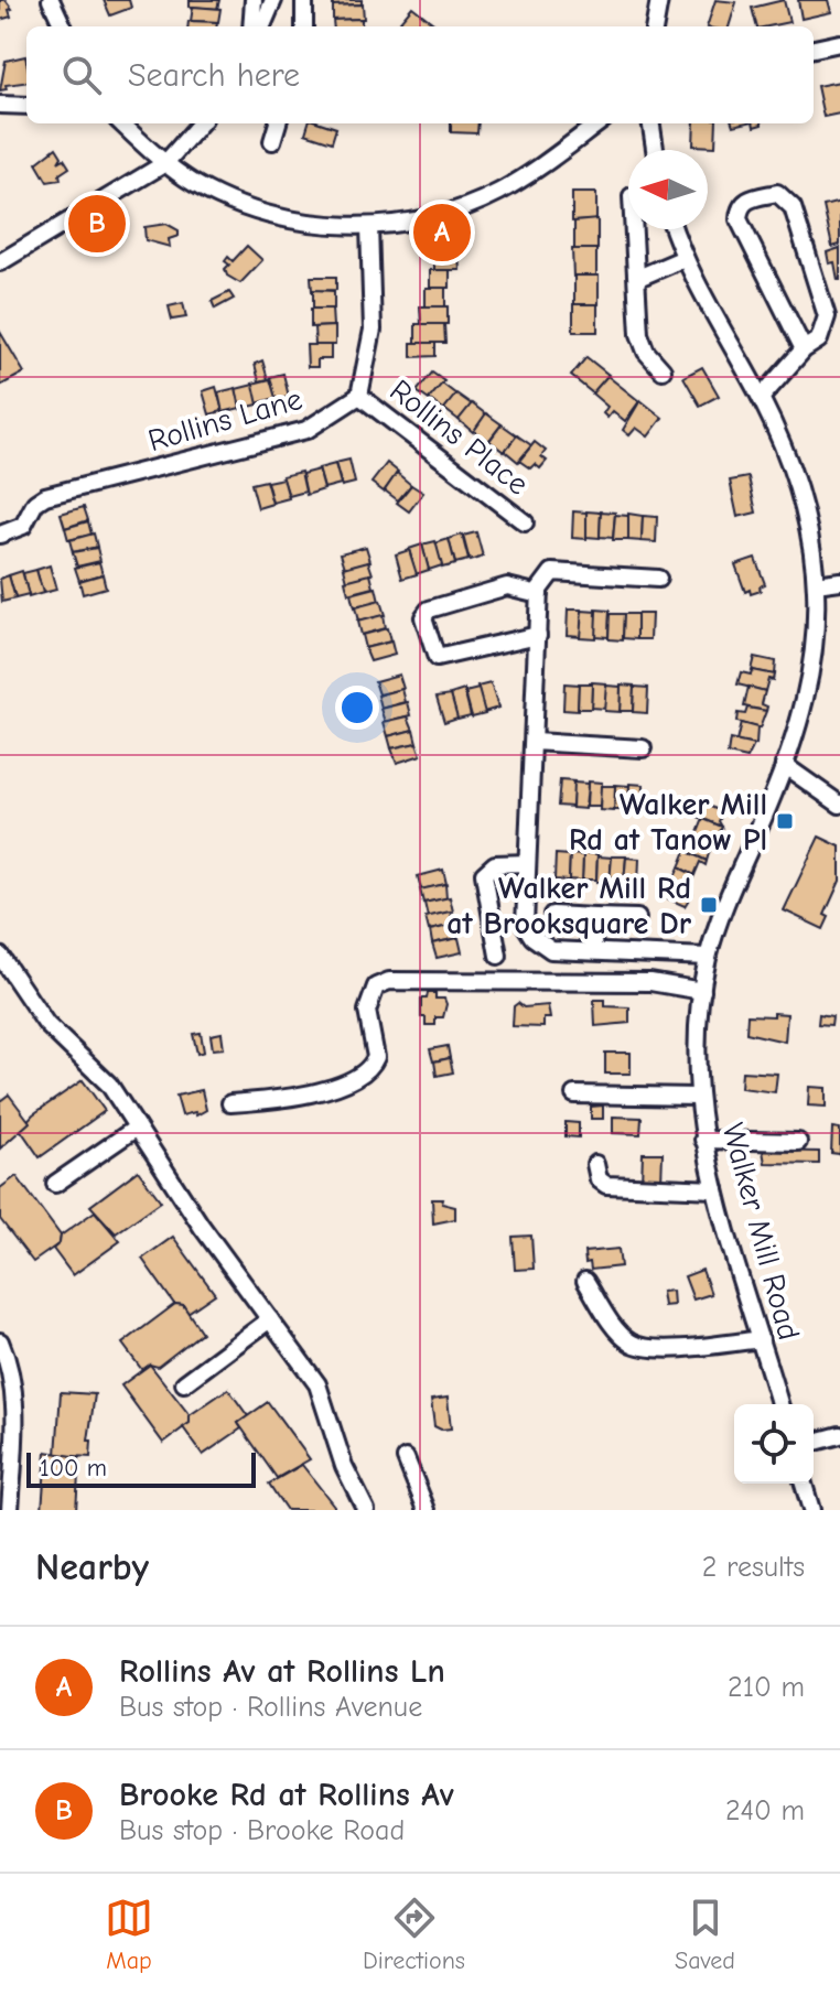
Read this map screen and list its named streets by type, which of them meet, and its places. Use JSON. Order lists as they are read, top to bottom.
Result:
{
  "streets": {
    "street": ["Rollins Lane", "Rollins Place", "Walker Mill Road"]
  },
  "crossings": [
    ["Rollins Lane", "Rollins Place"]
  ],
  "places": {
    "transit": ["Walker Mill Rd at Tanow Pl", "Walker Mill Rd at Brooksquare Dr"]
  },
  "scale_bar": "100 m",
  "north": "left",
  "page": {
    "search": "Search here",
    "pins": ["B", "A"],
    "scale": "100 m",
    "heading": ["Nearby", "2 results"],
    "list": [
      {
        "mark": "A",
        "name": "Rollins Av at Rollins Ln",
        "note": "Bus stop · Rollins Avenue",
        "value": "210 m"
      },
      {
        "mark": "B",
        "name": "Brooke Rd at Rollins Av",
        "note": "Bus stop · Brooke Road",
        "value": "240 m"
      }
    ],
    "nav": ["Map", "Directions", "Saved"]
  }
}
